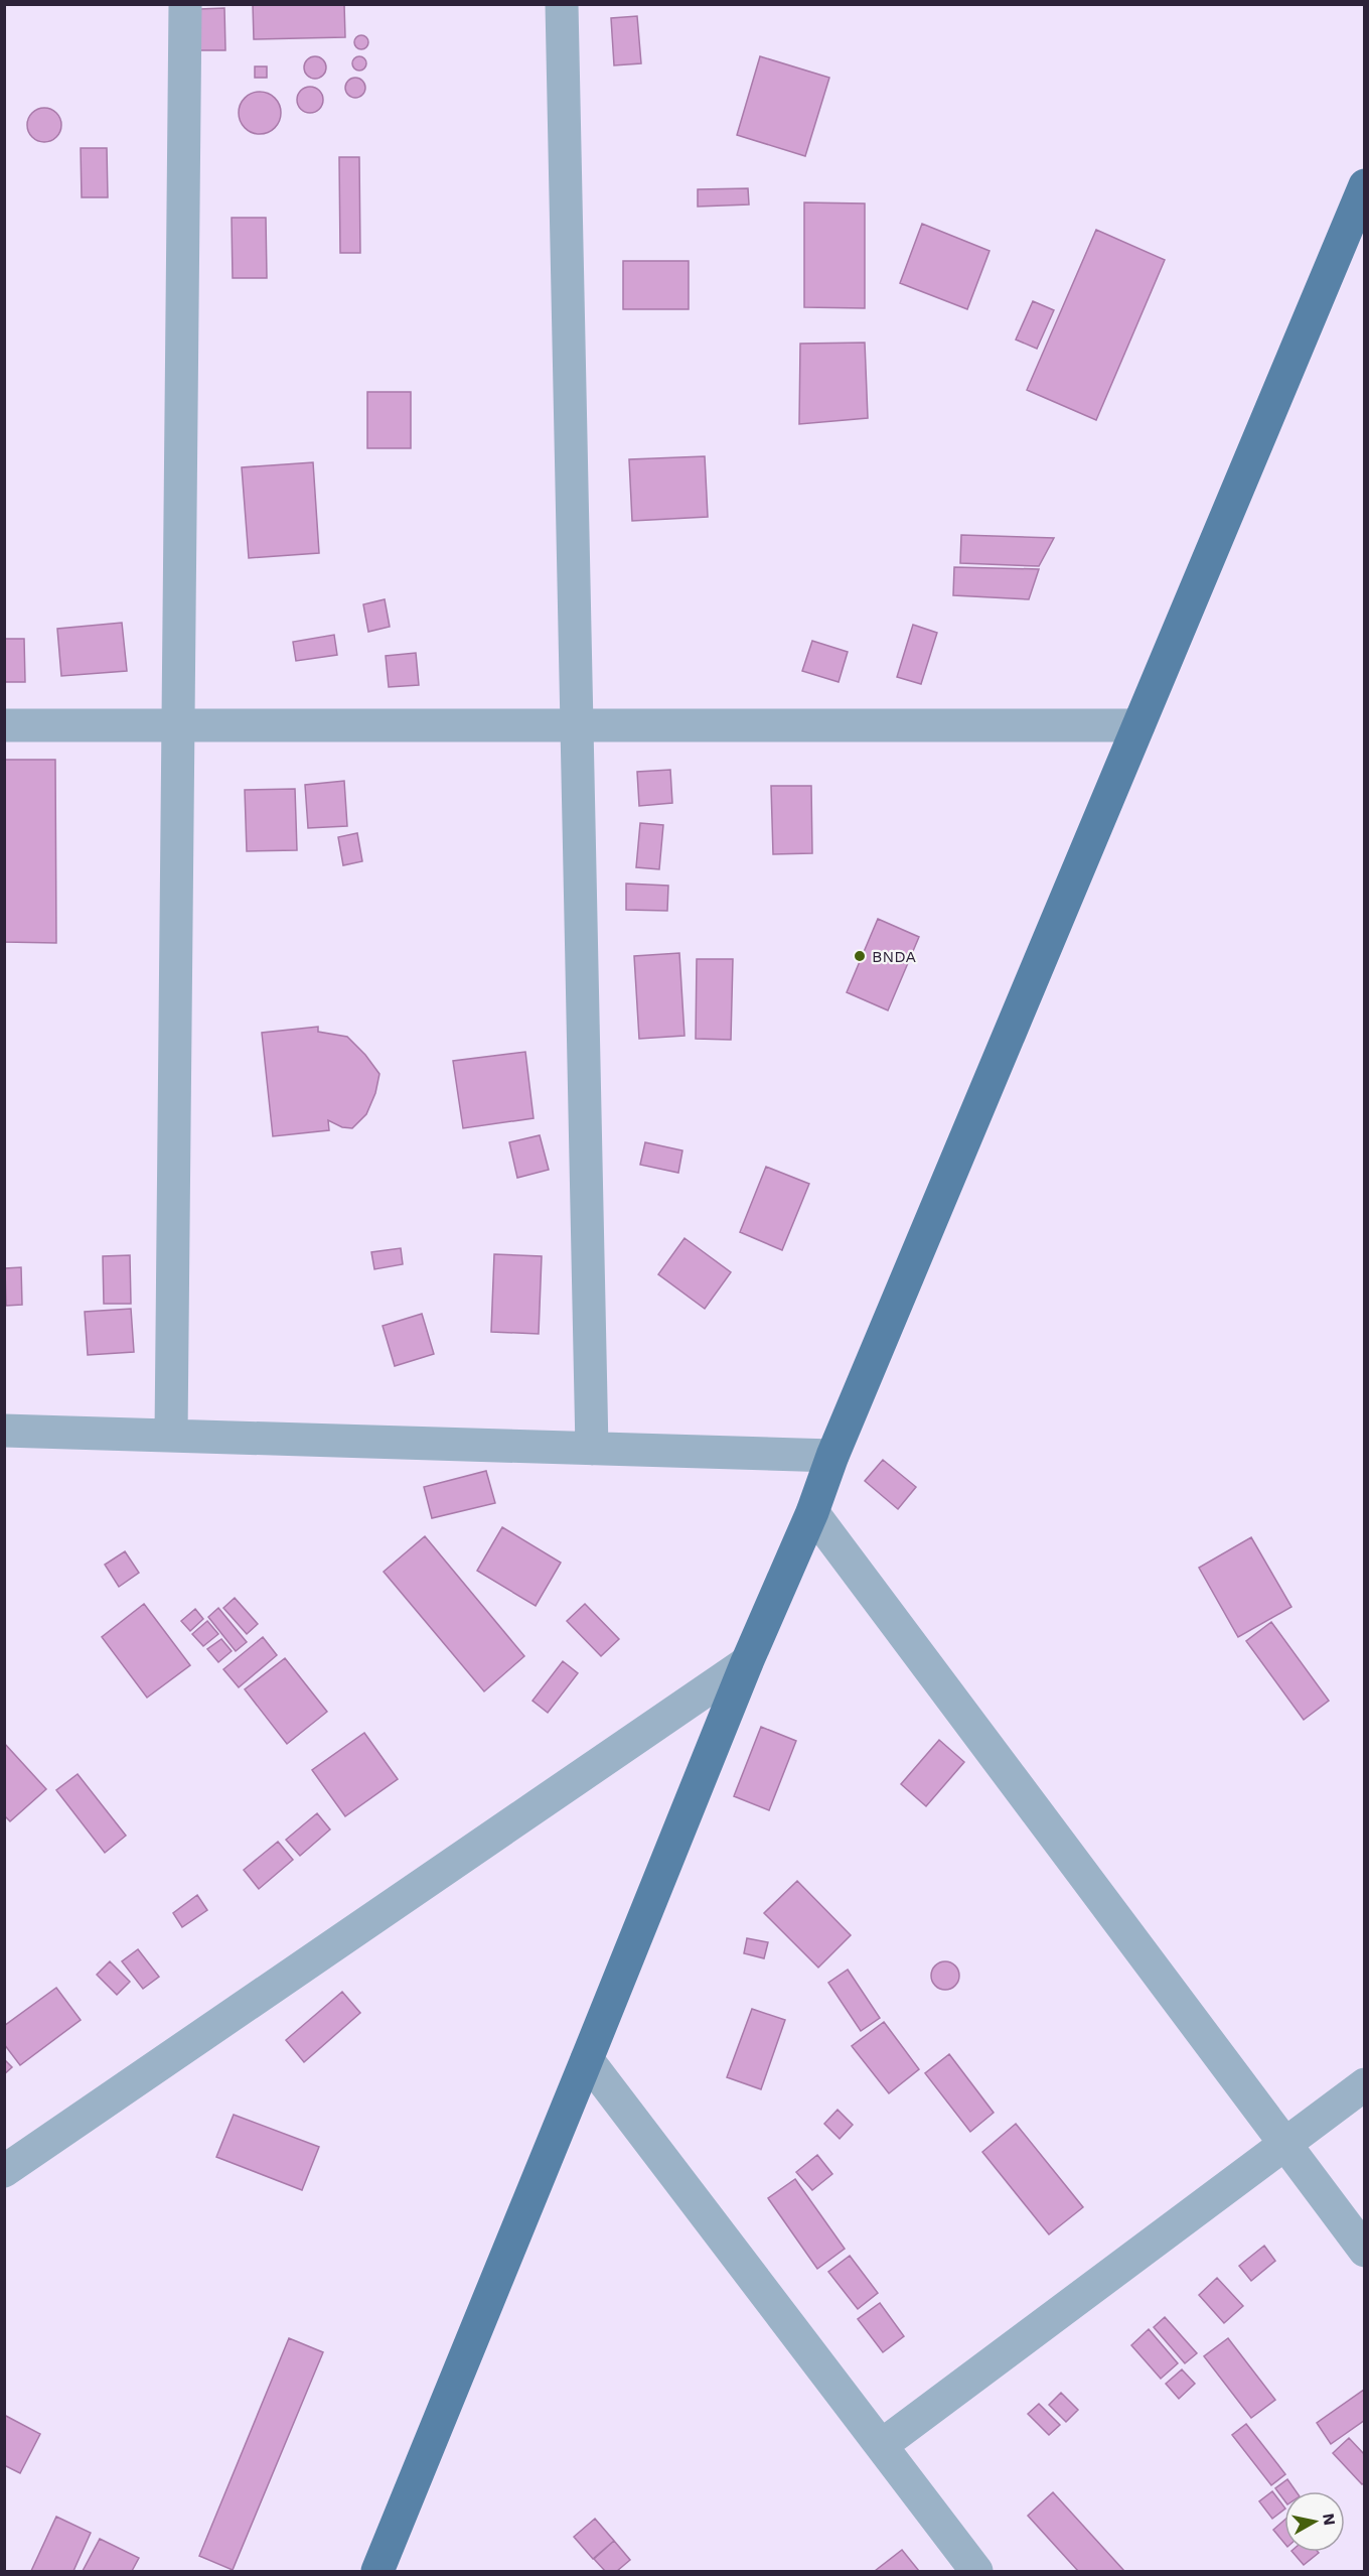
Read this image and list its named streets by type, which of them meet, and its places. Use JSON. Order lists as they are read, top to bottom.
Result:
{
  "places": ["BNDA"],
  "north": "right"
}
